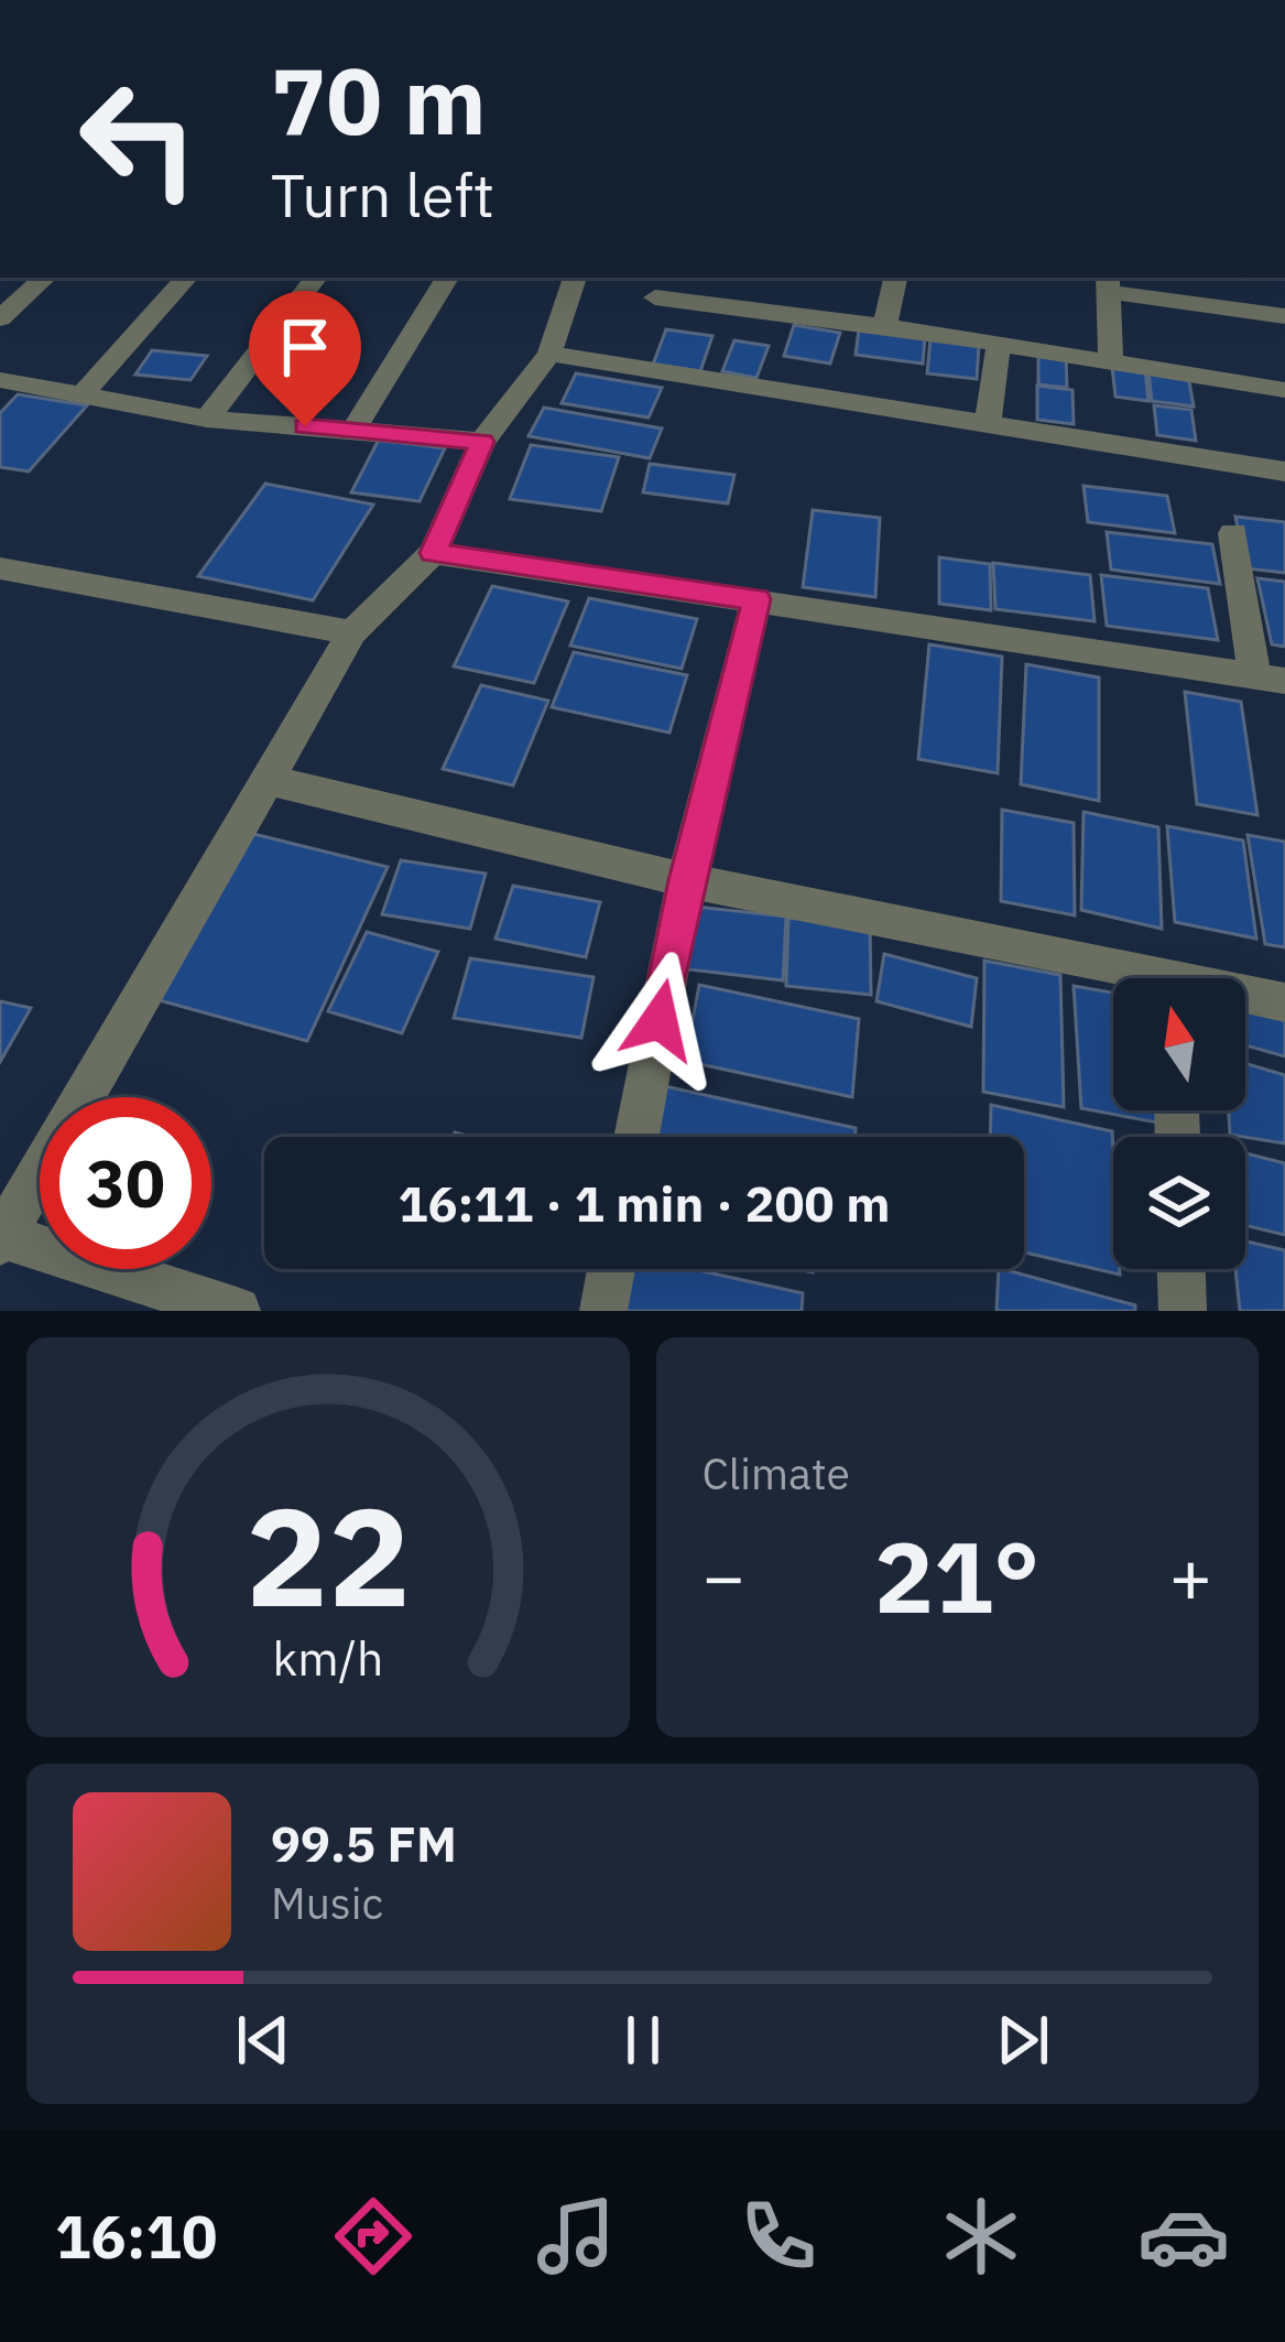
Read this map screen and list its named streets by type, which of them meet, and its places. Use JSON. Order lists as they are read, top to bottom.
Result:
{
  "north": "top",
  "page": {
    "turn": ["70 m", "Turn left"],
    "limit": "30",
    "trip": "16:11 · 1 min · 200 m",
    "tile": "Climate",
    "heat": ["−", "21°", "+"],
    "song": ["99.5 FM", "Music"],
    "tabs": "16:10",
    "gauge": ["22", "km/h"]
  }
}
